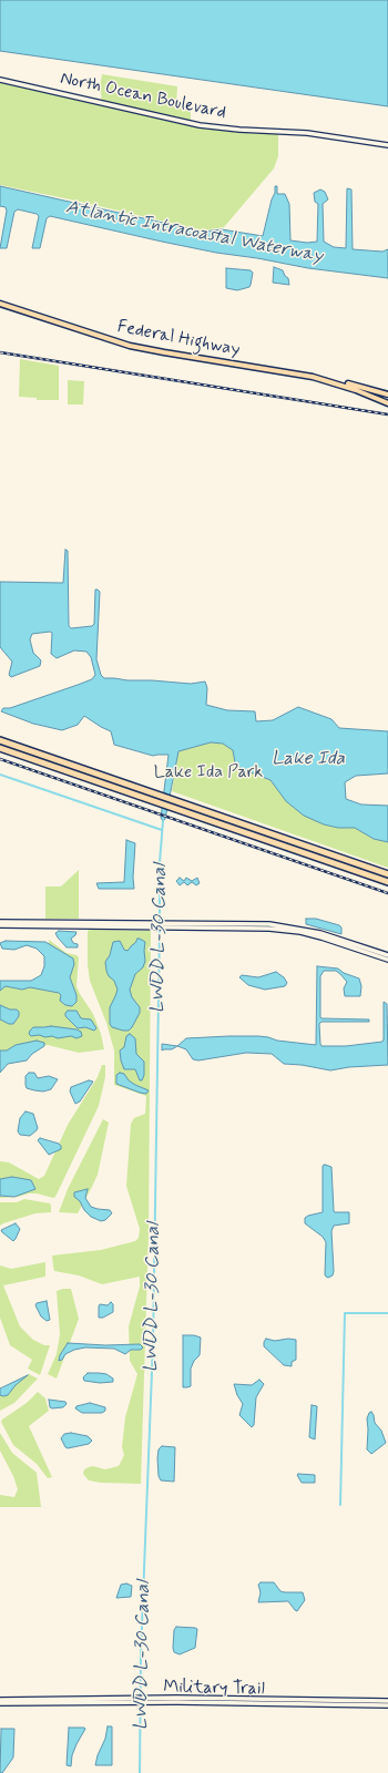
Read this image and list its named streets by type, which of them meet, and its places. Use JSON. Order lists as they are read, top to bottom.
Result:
{
  "streets": {
    "main road": ["North Ocean Boulevard", "Federal Highway", "Military Trail"]
  },
  "water": ["Atlantic Intracoastal Waterway", "Lake Ida", "LWDD L-30 Canal"],
  "parks": ["Lake Ida Park"]
}
